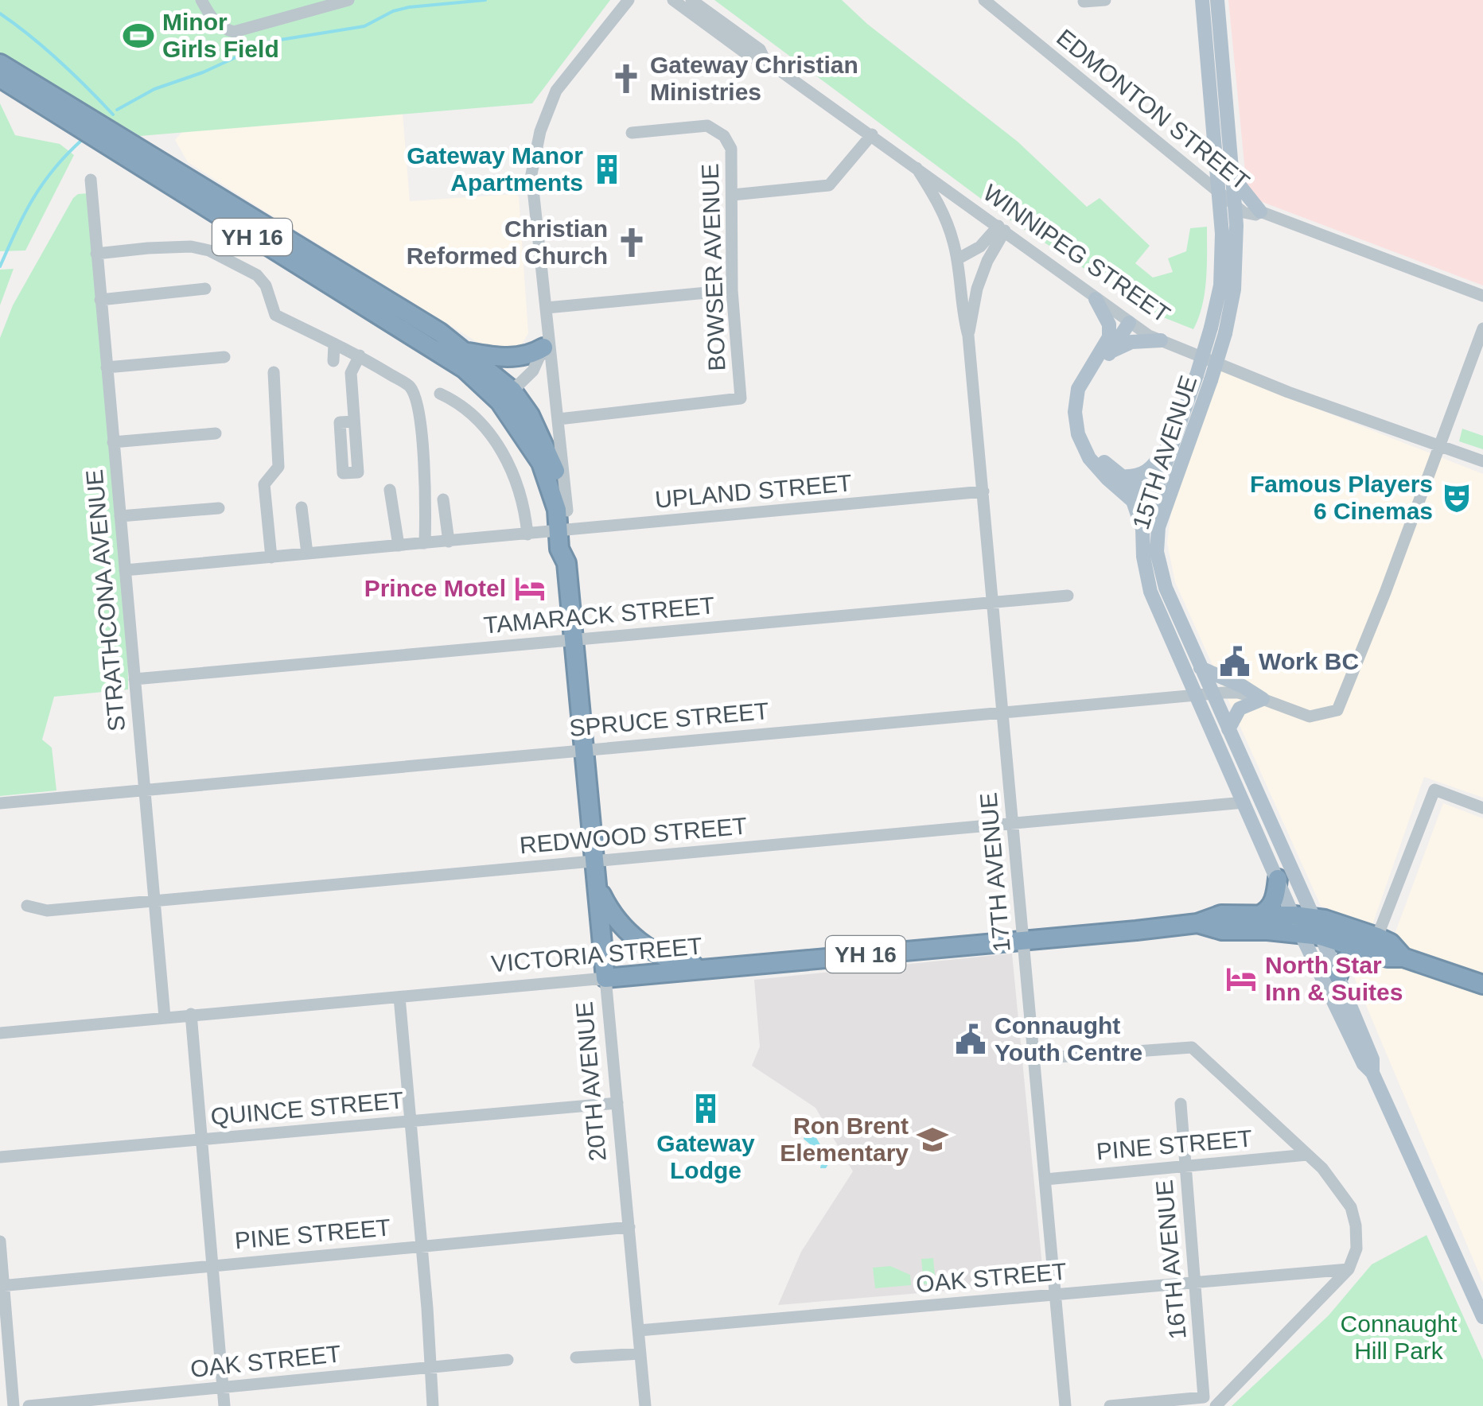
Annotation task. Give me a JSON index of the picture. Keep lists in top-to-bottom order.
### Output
{
  "streets": {
    "highway": ["YH 16", "VICTORIA STREET", "20TH AVENUE"],
    "main road": ["15TH AVENUE"],
    "street": [
      "EDMONTON STREET",
      "WINNIPEG STREET",
      "BOWSER AVENUE",
      "UPLAND STREET",
      "STRATHCONA AVENUE",
      "TAMARACK STREET",
      "SPRUCE STREET",
      "REDWOOD STREET",
      "17TH AVENUE",
      "QUINCE STREET",
      "PINE STREET",
      "16TH AVENUE",
      "OAK STREET"
    ]
  },
  "crossings": [
    ["EDMONTON STREET", "15TH AVENUE"],
    ["YH 16", "UPLAND STREET"],
    ["YH 16", "20TH AVENUE"],
    ["WINNIPEG STREET", "SPRUCE STREET"],
    ["WINNIPEG STREET", "17TH AVENUE"],
    ["BOWSER AVENUE", "20TH AVENUE"],
    ["15TH AVENUE", "SPRUCE STREET"],
    ["15TH AVENUE", "REDWOOD STREET"],
    ["15TH AVENUE", "VICTORIA STREET"],
    ["UPLAND STREET", "STRATHCONA AVENUE"],
    ["UPLAND STREET", "17TH AVENUE"],
    ["UPLAND STREET", "20TH AVENUE"],
    ["STRATHCONA AVENUE", "TAMARACK STREET"],
    ["STRATHCONA AVENUE", "SPRUCE STREET"],
    ["STRATHCONA AVENUE", "REDWOOD STREET"],
    ["STRATHCONA AVENUE", "VICTORIA STREET"],
    ["TAMARACK STREET", "17TH AVENUE"],
    ["TAMARACK STREET", "20TH AVENUE"],
    ["SPRUCE STREET", "17TH AVENUE"],
    ["SPRUCE STREET", "20TH AVENUE"],
    ["REDWOOD STREET", "17TH AVENUE"],
    ["REDWOOD STREET", "20TH AVENUE"],
    ["17TH AVENUE", "VICTORIA STREET"],
    ["17TH AVENUE", "PINE STREET"],
    ["17TH AVENUE", "OAK STREET"],
    ["VICTORIA STREET", "20TH AVENUE"],
    ["20TH AVENUE", "QUINCE STREET"],
    ["20TH AVENUE", "PINE STREET"],
    ["20TH AVENUE", "OAK STREET"],
    ["PINE STREET", "16TH AVENUE"],
    ["16TH AVENUE", "OAK STREET"]
  ],
  "parks": ["Connaught Hill Park"],
  "places": {
    "sports": ["Minor Girls Field"],
    "church": ["Gateway Christian Ministries", "Christian Reformed Church"],
    "building": ["Gateway Manor Apartments", "Gateway Lodge"],
    "theatre": ["Famous Players 6 Cinemas"],
    "hotel": ["Prince Motel", "North Star Inn & Suites"],
    "public building": ["Work BC", "Connaught Youth Centre"],
    "school or university": ["Ron Brent Elementary"]
  }
}
